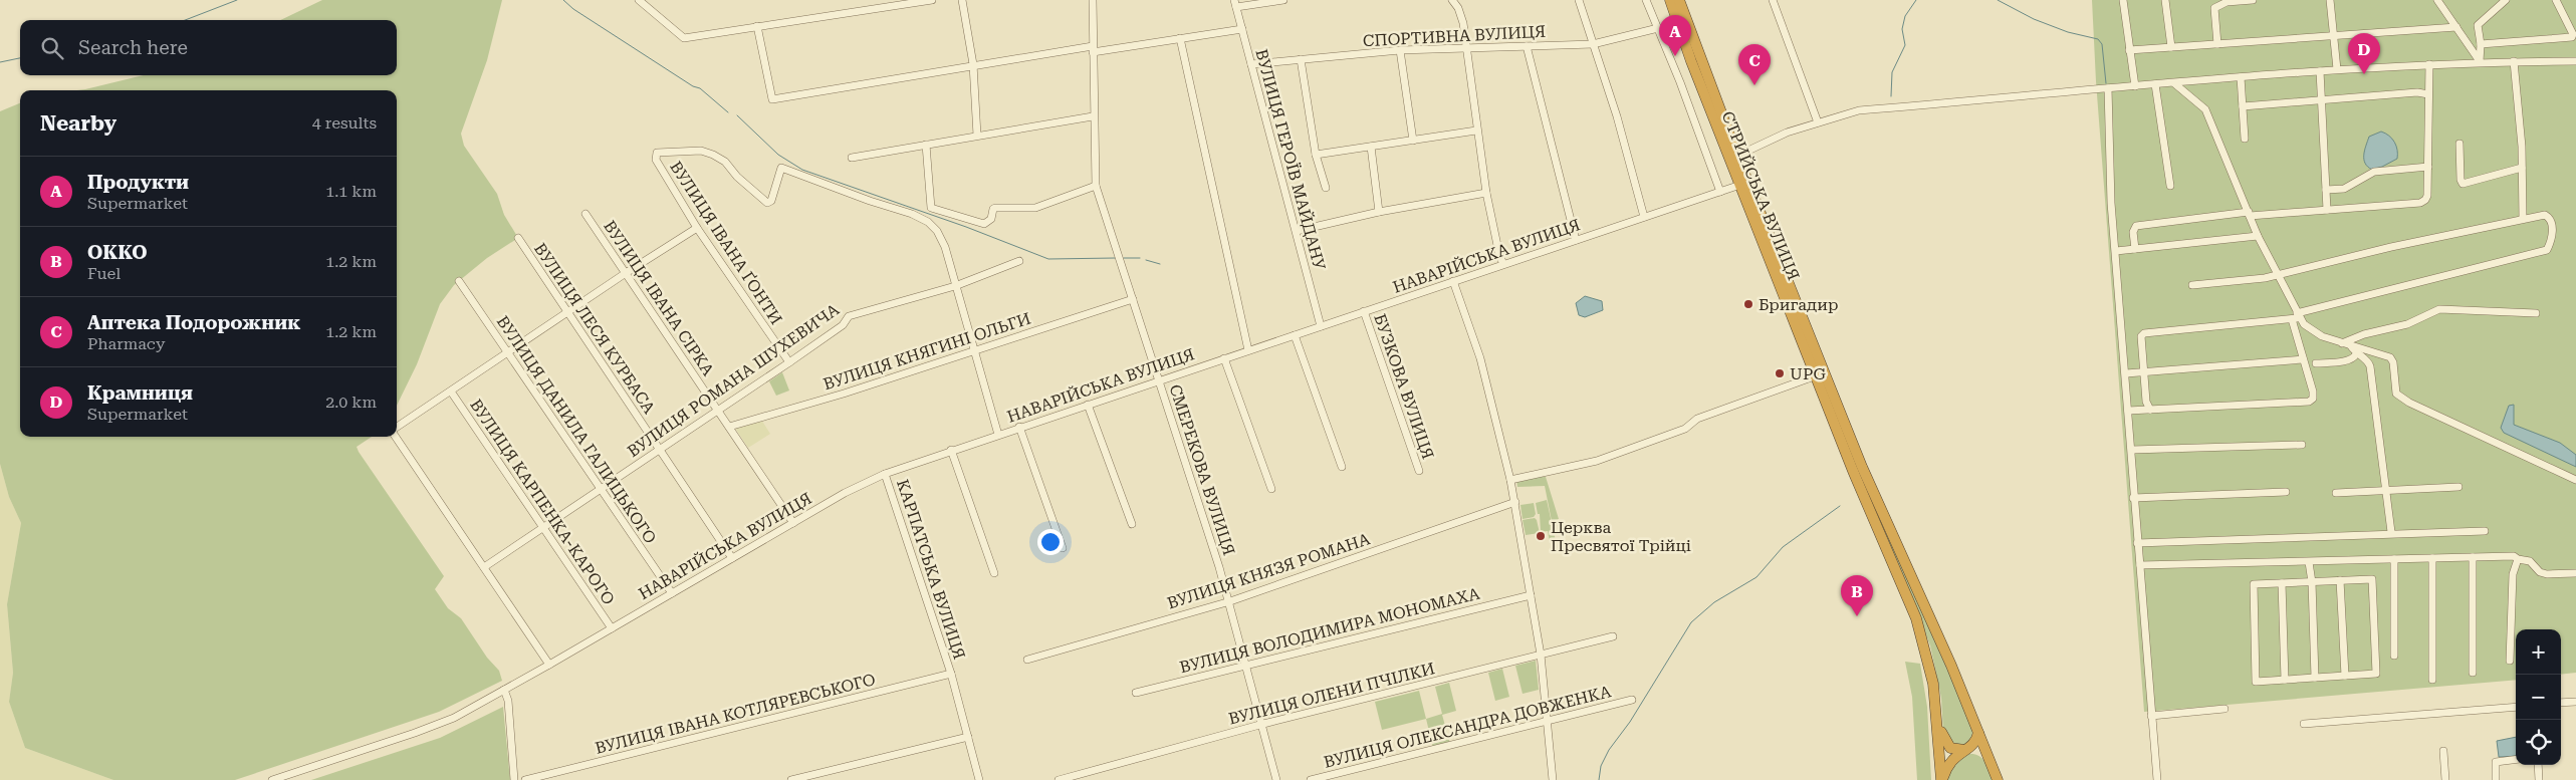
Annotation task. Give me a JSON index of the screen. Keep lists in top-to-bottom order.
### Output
{
  "streets": {
    "highway": ["СТРИЙСЬКА ВУЛИЦЯ"],
    "street": [
      "СПОРТИВНА ВУЛИЦЯ",
      "ВУЛИЦЯ ГЕРОЇВ МАЙДАНУ",
      "ВУЛИЦЯ ІВАНА ҐОНТИ",
      "НАВАРІЙСЬКА ВУЛИЦЯ",
      "ВУЛИЦЯ ІВАНА СІРКА",
      "ВУЛИЦЯ ЛЕСЯ КУРБАСА",
      "ВУЛИЦЯ КНЯГИНІ ОЛЬГИ",
      "ВУЛИЦЯ РОМАНА ШУХЕВИЧА",
      "БУЗКОВА ВУЛИЦЯ",
      "ВУЛИЦЯ ДАНИЛА ГАЛИЦЬКОГО",
      "СМЕРЕКОВА ВУЛИЦЯ",
      "ВУЛИЦЯ КАРПЕНКА-КАРОГО",
      "КАРПАТСЬКА ВУЛИЦЯ",
      "ВУЛИЦЯ КНЯЗЯ РОМАНА",
      "ВУЛИЦЯ ВОЛОДИМИРА МОНОМАХА",
      "ВУЛИЦЯ ОЛЕНИ ПЧІЛКИ",
      "ВУЛИЦЯ ІВАНА КОТЛЯРЕВСЬКОГО",
      "ВУЛИЦЯ ОЛЕКСАНДРА ДОВЖЕНКА"
    ]
  },
  "crossings": [
    ["СПОРТИВНА ВУЛИЦЯ", "ВУЛИЦЯ ГЕРОЇВ МАЙДАНУ"],
    ["ВУЛИЦЯ ГЕРОЇВ МАЙДАНУ", "НАВАРІЙСЬКА ВУЛИЦЯ"],
    ["СТРИЙСЬКА ВУЛИЦЯ", "НАВАРІЙСЬКА ВУЛИЦЯ"],
    ["ВУЛИЦЯ ІВАНА ҐОНТИ", "ВУЛИЦЯ РОМАНА ШУХЕВИЧА"],
    ["НАВАРІЙСЬКА ВУЛИЦЯ", "ВУЛИЦЯ ІВАНА СІРКА"],
    ["НАВАРІЙСЬКА ВУЛИЦЯ", "ВУЛИЦЯ ЛЕСЯ КУРБАСА"],
    ["НАВАРІЙСЬКА ВУЛИЦЯ", "БУЗКОВА ВУЛИЦЯ"],
    ["НАВАРІЙСЬКА ВУЛИЦЯ", "ВУЛИЦЯ ДАНИЛА ГАЛИЦЬКОГО"],
    ["НАВАРІЙСЬКА ВУЛИЦЯ", "СМЕРЕКОВА ВУЛИЦЯ"],
    ["НАВАРІЙСЬКА ВУЛИЦЯ", "ВУЛИЦЯ КАРПЕНКА-КАРОГО"],
    ["НАВАРІЙСЬКА ВУЛИЦЯ", "КАРПАТСЬКА ВУЛИЦЯ"],
    ["ВУЛИЦЯ ІВАНА СІРКА", "ВУЛИЦЯ КНЯГИНІ ОЛЬГИ"],
    ["ВУЛИЦЯ ІВАНА СІРКА", "ВУЛИЦЯ РОМАНА ШУХЕВИЧА"],
    ["ВУЛИЦЯ ЛЕСЯ КУРБАСА", "ВУЛИЦЯ РОМАНА ШУХЕВИЧА"],
    ["ВУЛИЦЯ КНЯГИНІ ОЛЬГИ", "СМЕРЕКОВА ВУЛИЦЯ"],
    ["ВУЛИЦЯ РОМАНА ШУХЕВИЧА", "ВУЛИЦЯ ДАНИЛА ГАЛИЦЬКОГО"],
    ["ВУЛИЦЯ РОМАНА ШУХЕВИЧА", "ВУЛИЦЯ КАРПЕНКА-КАРОГО"],
    ["СМЕРЕКОВА ВУЛИЦЯ", "ВУЛИЦЯ КНЯЗЯ РОМАНА"],
    ["СМЕРЕКОВА ВУЛИЦЯ", "ВУЛИЦЯ ВОЛОДИМИРА МОНОМАХА"],
    ["СМЕРЕКОВА ВУЛИЦЯ", "ВУЛИЦЯ ОЛЕНИ ПЧІЛКИ"],
    ["КАРПАТСЬКА ВУЛИЦЯ", "ВУЛИЦЯ ІВАНА КОТЛЯРЕВСЬКОГО"]
  ],
  "places": ["Бригадир", "UPG", "Церква Пресвятої Трійці"],
  "page": {
    "pins": [
      "A",
      "D",
      "C",
      "B"
    ],
    "search": "Search here",
    "heading": ["Nearby", "4 results"],
    "list": [
      {
        "mark": "A",
        "name": "Продукти",
        "note": "Supermarket",
        "value": "1.1 km"
      },
      {
        "mark": "B",
        "name": "ОККО",
        "note": "Fuel",
        "value": "1.2 km"
      },
      {
        "mark": "C",
        "name": "Аптека Подорожник",
        "note": "Pharmacy",
        "value": "1.2 km"
      },
      {
        "mark": "D",
        "name": "Крамниця",
        "note": "Supermarket",
        "value": "2.0 km"
      }
    ],
    "map_buttons": ["+", "−"]
  }
}
